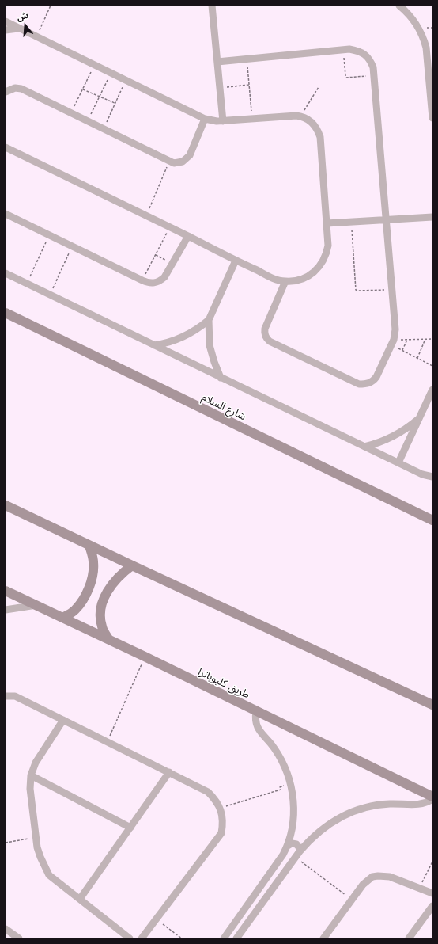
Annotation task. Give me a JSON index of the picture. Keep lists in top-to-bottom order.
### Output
{
  "streets": {
    "main road": ["شارع السلام", "طريق كليوباترا"]
  },
  "north": "top"
}
